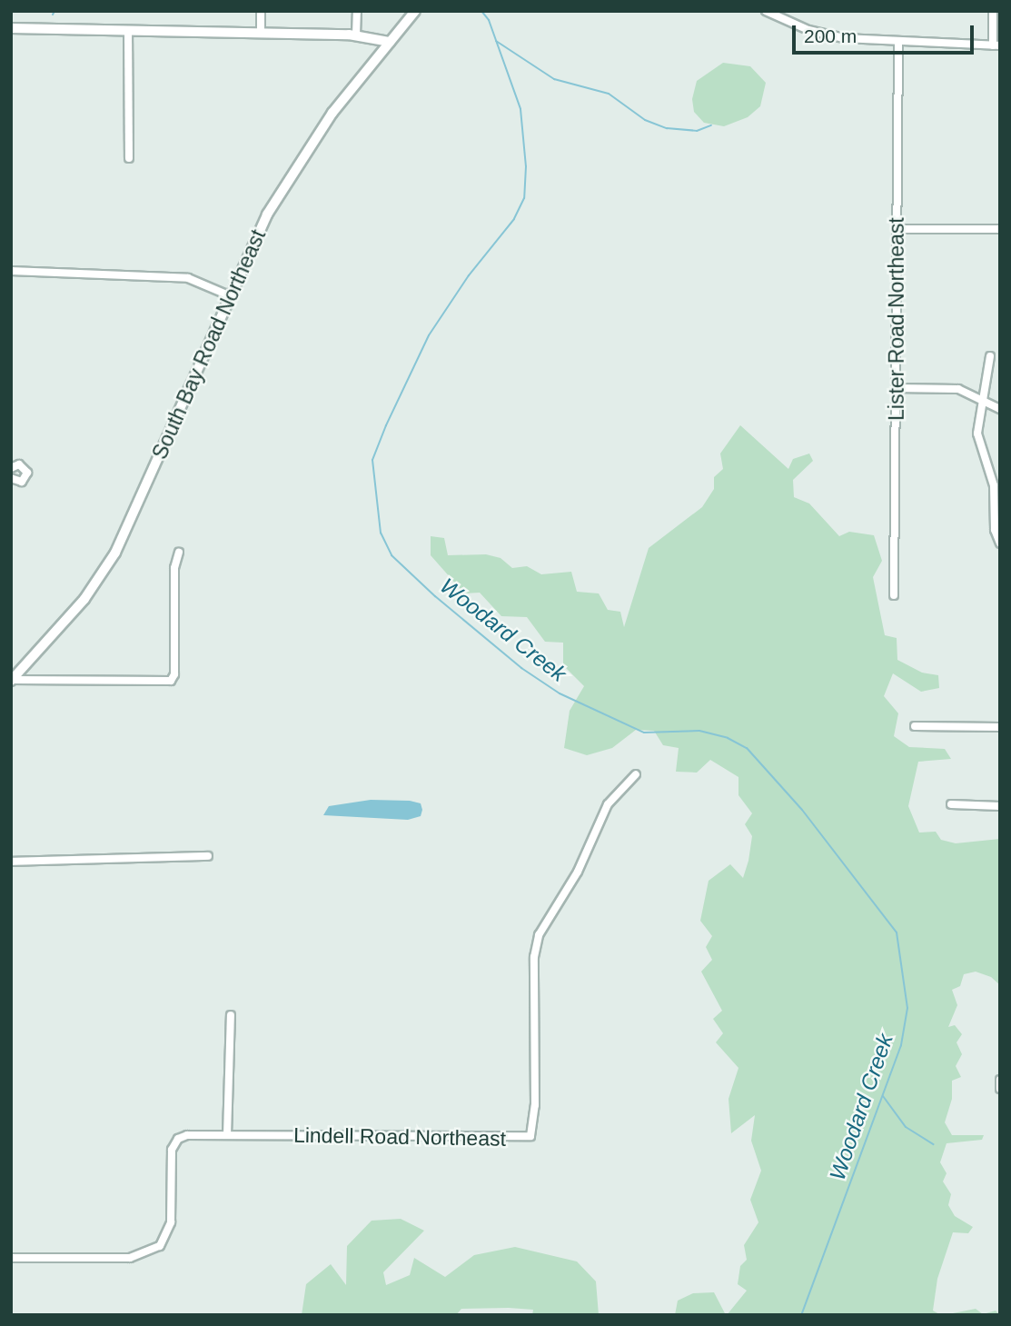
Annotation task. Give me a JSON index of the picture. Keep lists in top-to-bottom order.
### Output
{
  "streets": {
    "street": ["Lister Road Northeast", "South Bay Road Northeast", "Lindell Road Northeast"]
  },
  "water": ["Woodard Creek"],
  "scale_bar": "200 m"
}
